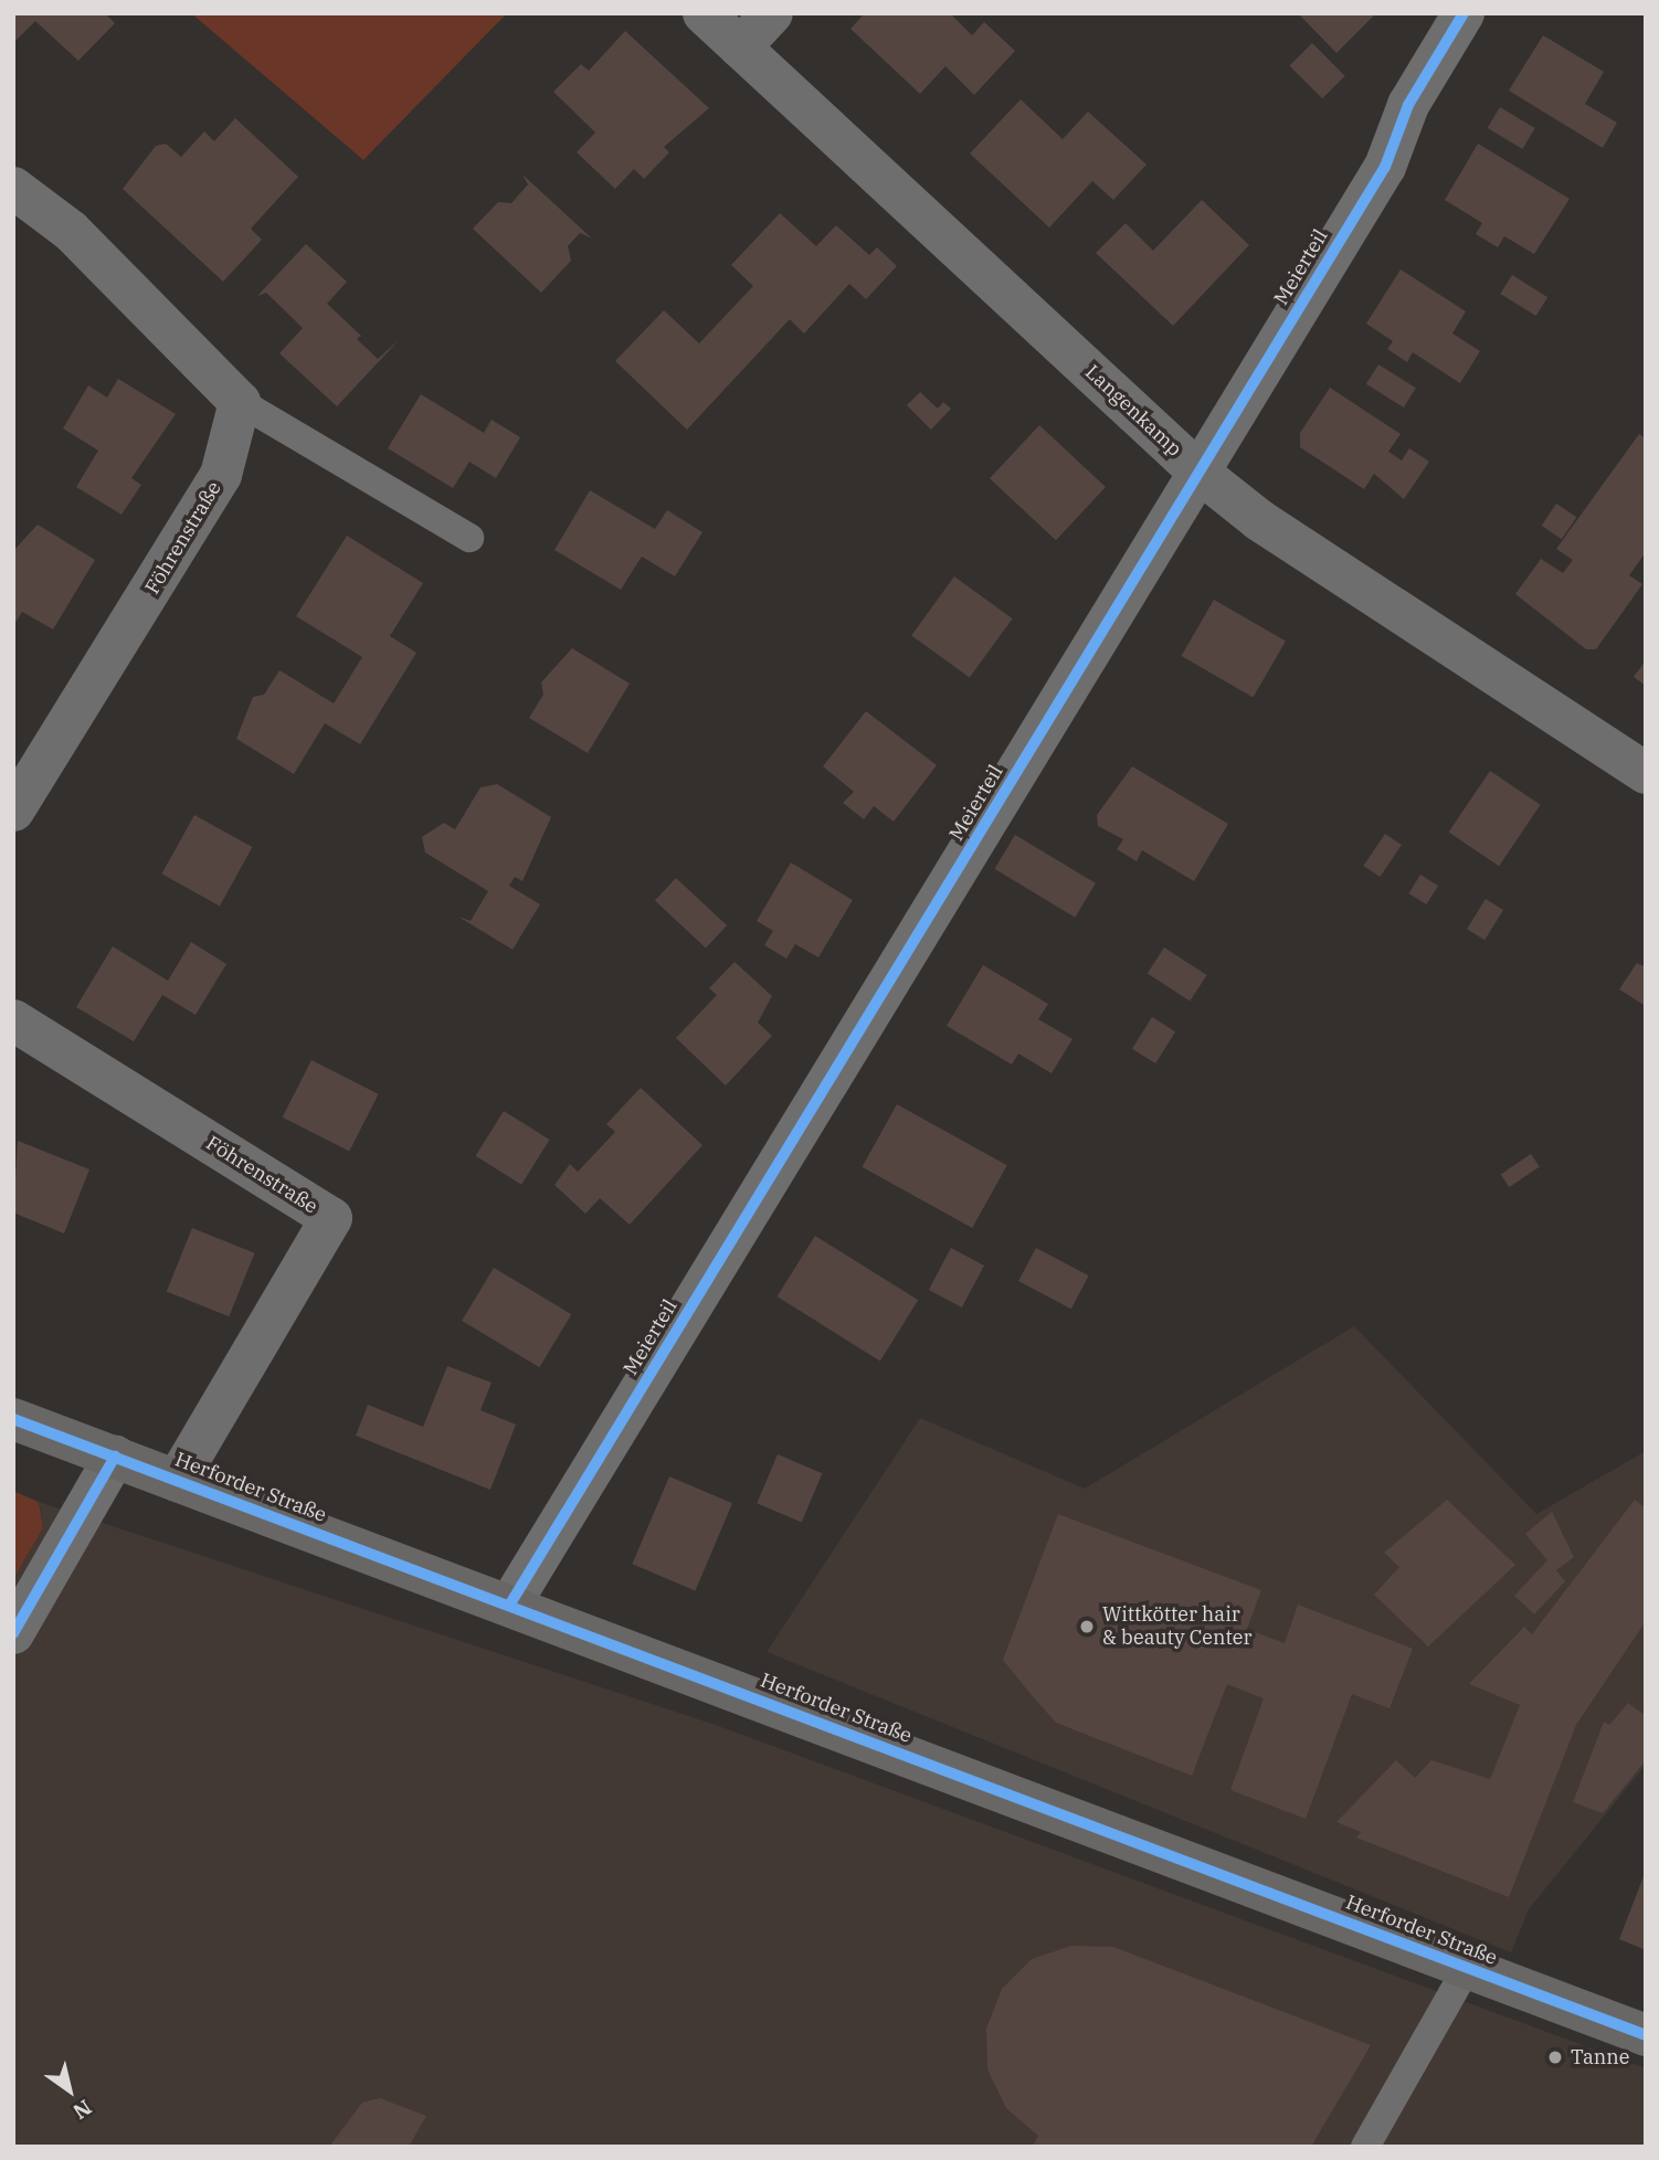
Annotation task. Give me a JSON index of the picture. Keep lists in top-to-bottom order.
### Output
{
  "streets": {
    "main road": ["Herforder Straße"],
    "street": ["Meierteil", "Langenkamp", "Föhrenstraße"]
  },
  "crossings": [
    ["Meierteil", "Langenkamp"],
    ["Meierteil", "Herforder Straße"],
    ["Föhrenstraße", "Herforder Straße"]
  ],
  "places": ["Wittkötter hair & beauty Center", "Tanne"],
  "north": "bottom right"
}
